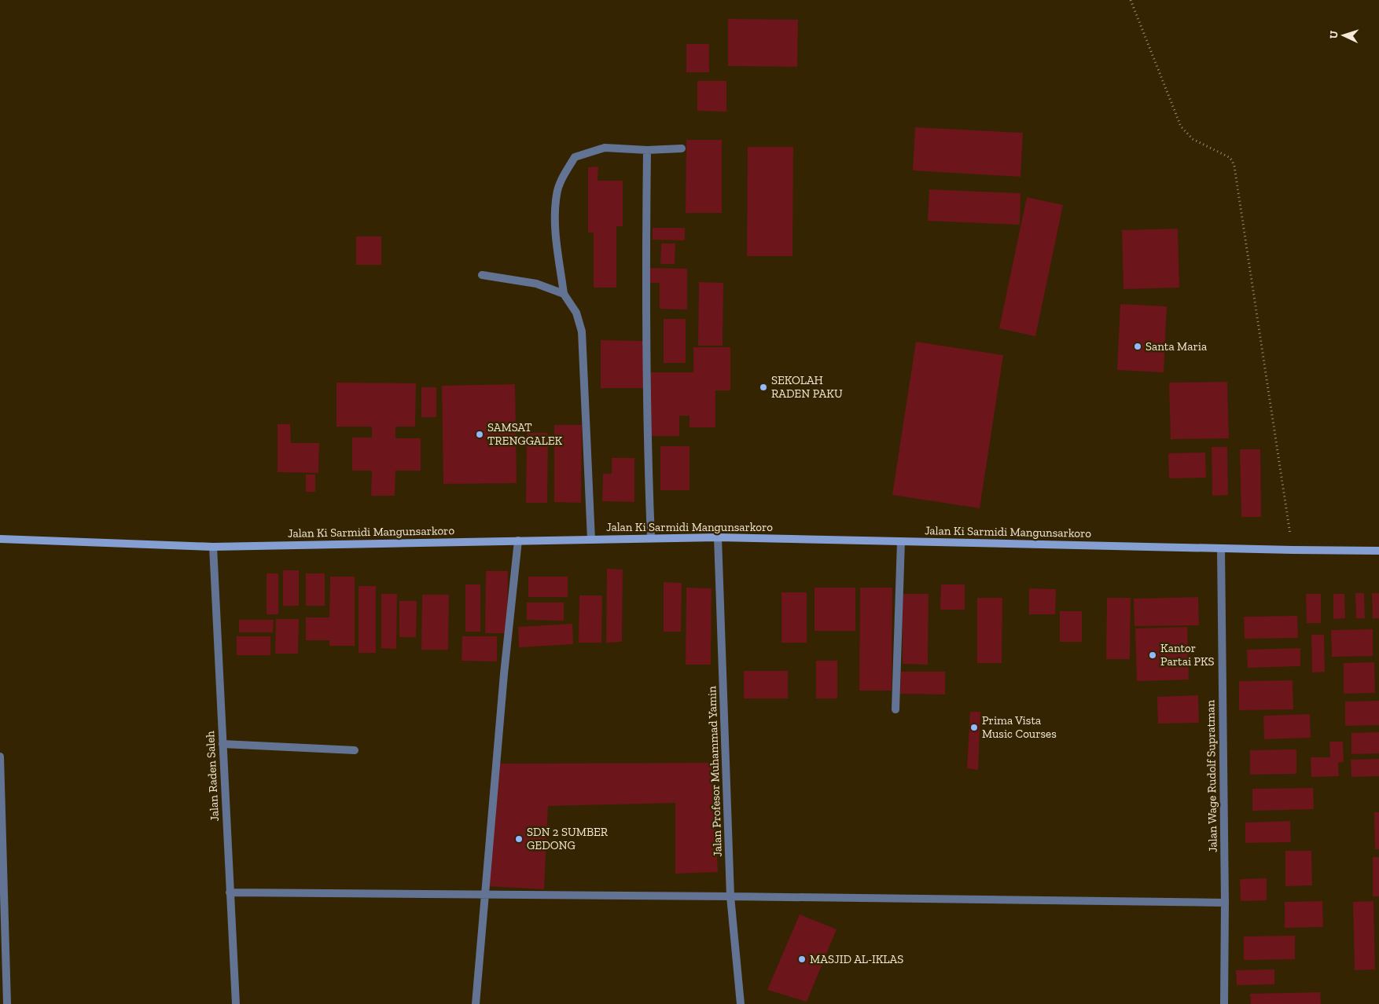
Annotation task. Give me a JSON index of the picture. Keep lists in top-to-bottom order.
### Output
{
  "streets": {
    "main road": ["Jalan Ki Sarmidi Mangunsarkoro"],
    "street": ["Jalan Profesor Muhammad Yamin", "Jalan Raden Saleh", "Jalan Wage Rudolf Supratman"]
  },
  "crossings": [
    ["Jalan Ki Sarmidi Mangunsarkoro", "Jalan Profesor Muhammad Yamin"],
    ["Jalan Ki Sarmidi Mangunsarkoro", "Jalan Raden Saleh"],
    ["Jalan Ki Sarmidi Mangunsarkoro", "Jalan Wage Rudolf Supratman"]
  ],
  "places": [
    "Santa Maria",
    "SEKOLAH RADEN PAKU",
    "SAMSAT TRENGGALEK",
    "Kantor Partai PKS",
    "Prima Vista Music Courses",
    "SDN 2 SUMBER GEDONG",
    "MASJID AL-IKLAS"
  ],
  "north": "left"
}
